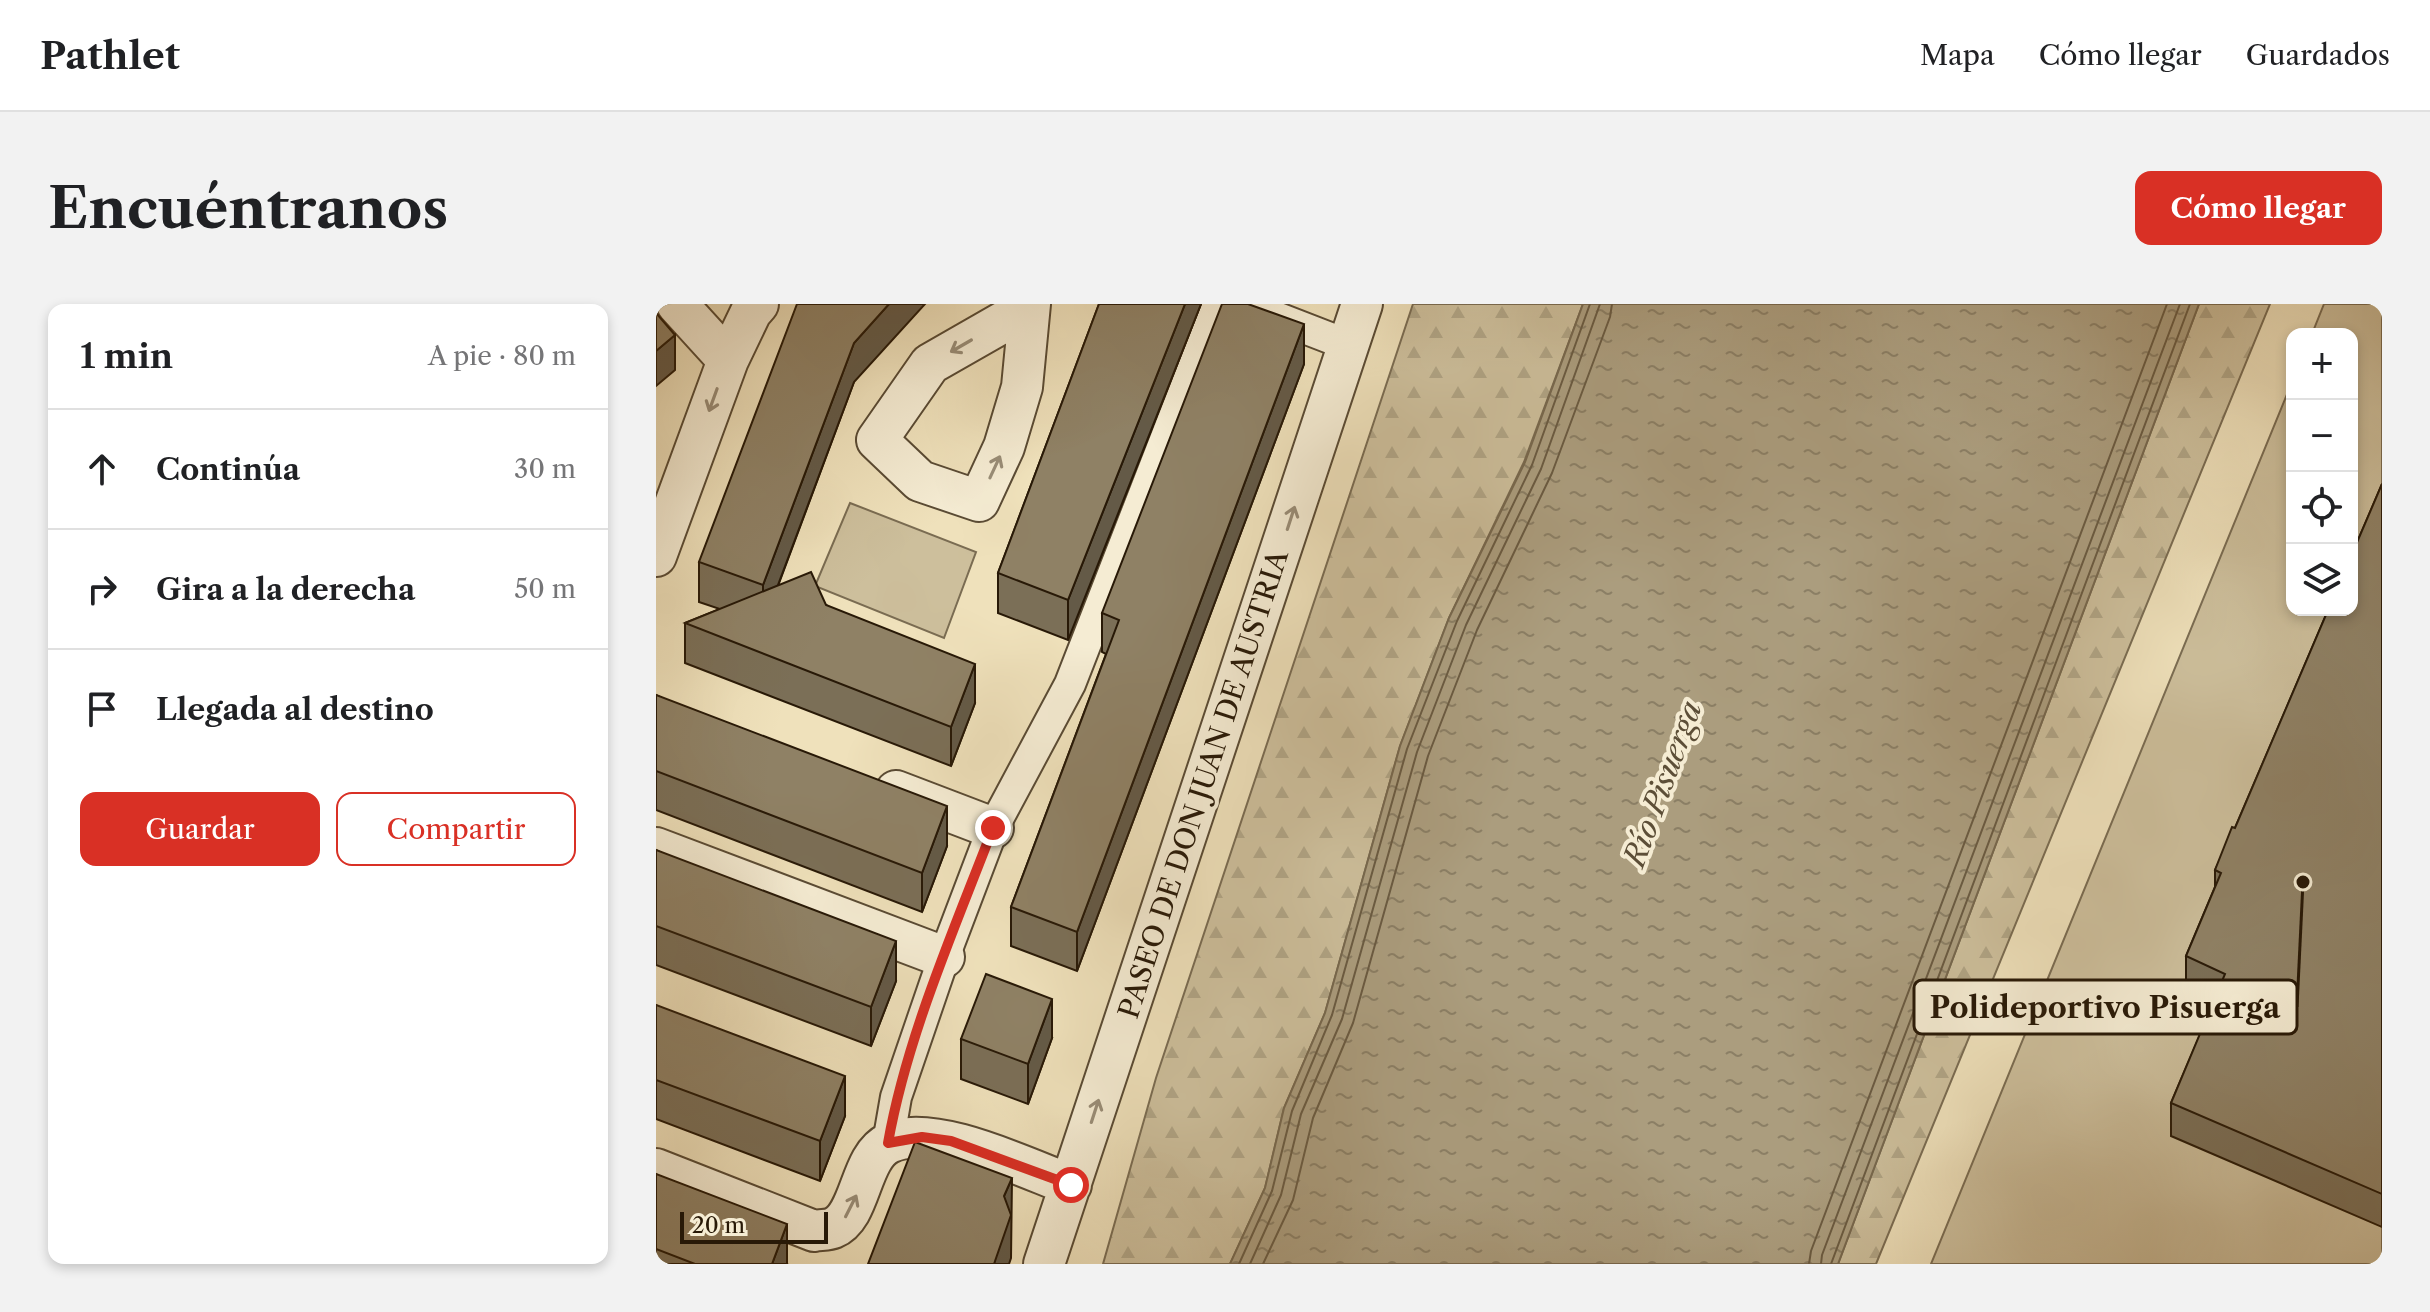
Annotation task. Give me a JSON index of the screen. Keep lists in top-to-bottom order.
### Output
{
  "streets": {
    "street": ["PASEO DE DON JUAN DE AUSTRIA"]
  },
  "water": ["Río Pisuerga"],
  "places": ["Polideportivo Pisuerga"],
  "scale_bar": "20 m",
  "page": {
    "header": "Pathlet",
    "nav": ["Mapa", "Cómo llegar", "Guardados"],
    "buttons": [
      "Cómo llegar",
      ["Guardar", "Compartir"]
    ],
    "title": "Encuéntranos",
    "heading": ["1 min", "A pie · 80 m"],
    "map_buttons": ["+", "−"],
    "list": [
      ["Continúa", "30 m"],
      ["Gira a la derecha", "50 m"],
      "Llegada al destino"
    ],
    "scale": "20 m"
  }
}
